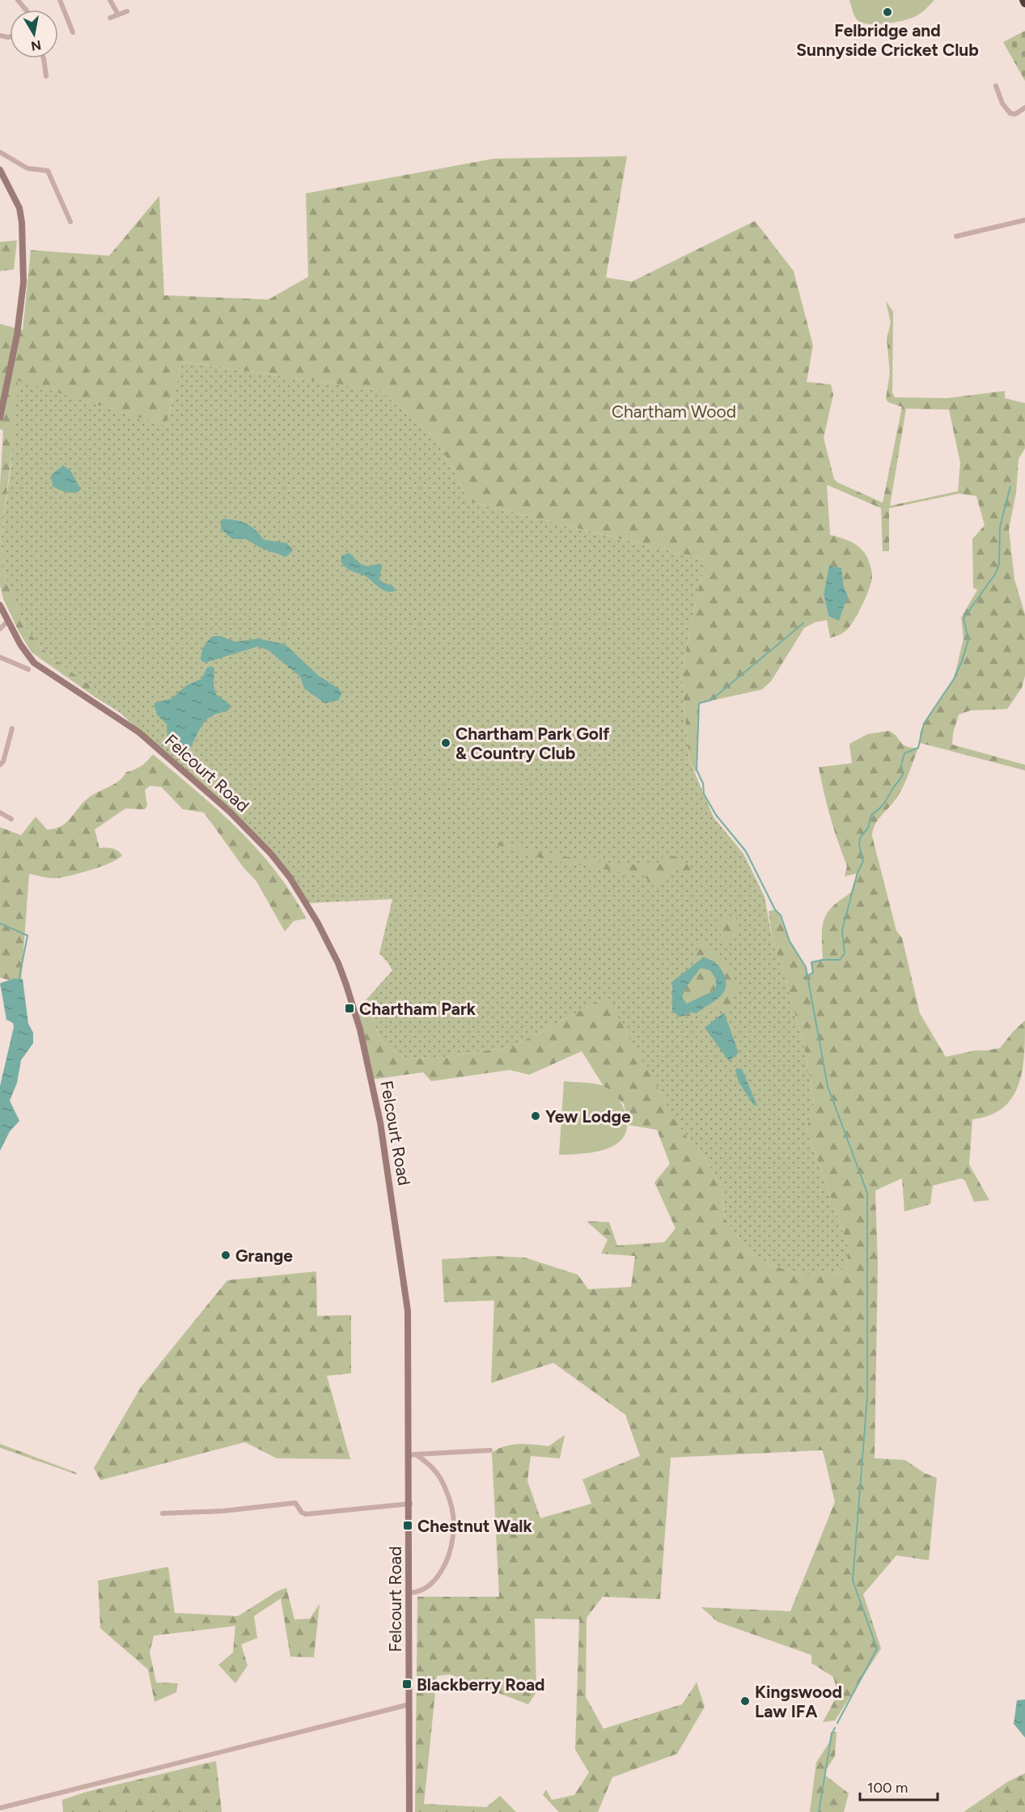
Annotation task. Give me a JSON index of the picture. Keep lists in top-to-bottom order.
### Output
{
  "streets": {
    "street": ["Felcourt Road"]
  },
  "parks": ["Chartham Wood"],
  "places": {
    "other": [
      "Felbridge and Sunnyside Cricket Club",
      "Chartham Park Golf & Country Club",
      "Yew Lodge",
      "Grange",
      "Kingswood Law IFA"
    ],
    "transit": ["Chartham Park", "Chestnut Walk", "Blackberry Road"]
  },
  "scale_bar": "100 m",
  "north": "bottom"
}
